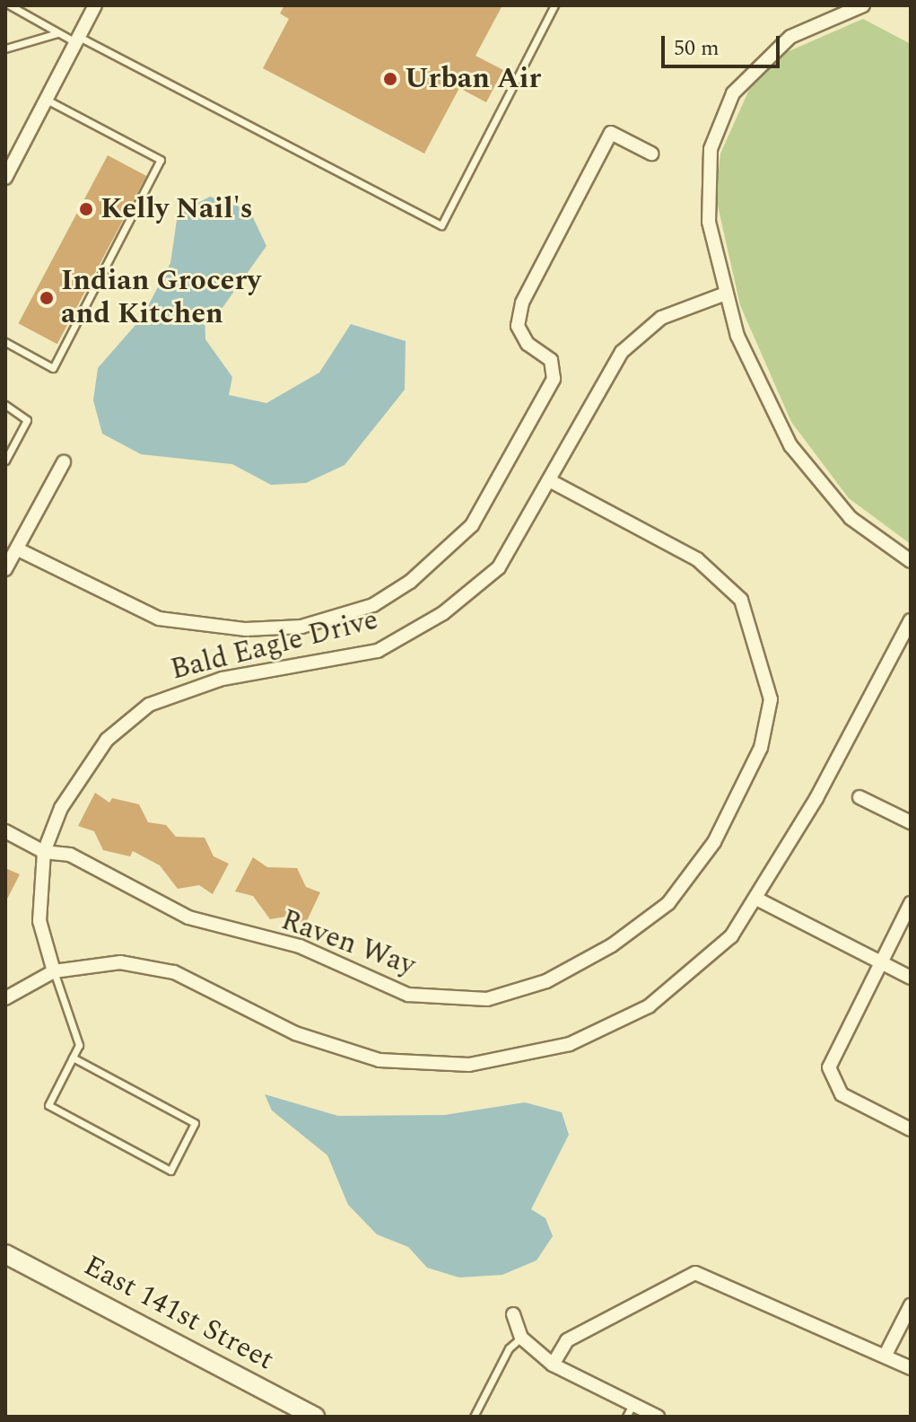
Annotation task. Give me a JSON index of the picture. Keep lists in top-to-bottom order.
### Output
{
  "streets": {
    "street": ["Bald Eagle Drive", "Raven Way", "East 141st Street"]
  },
  "crossings": [
    ["Bald Eagle Drive", "Raven Way"]
  ],
  "places": ["Urban Air", "Kelly Nail's", "Indian Grocery and Kitchen"],
  "scale_bar": "50 m"
}
